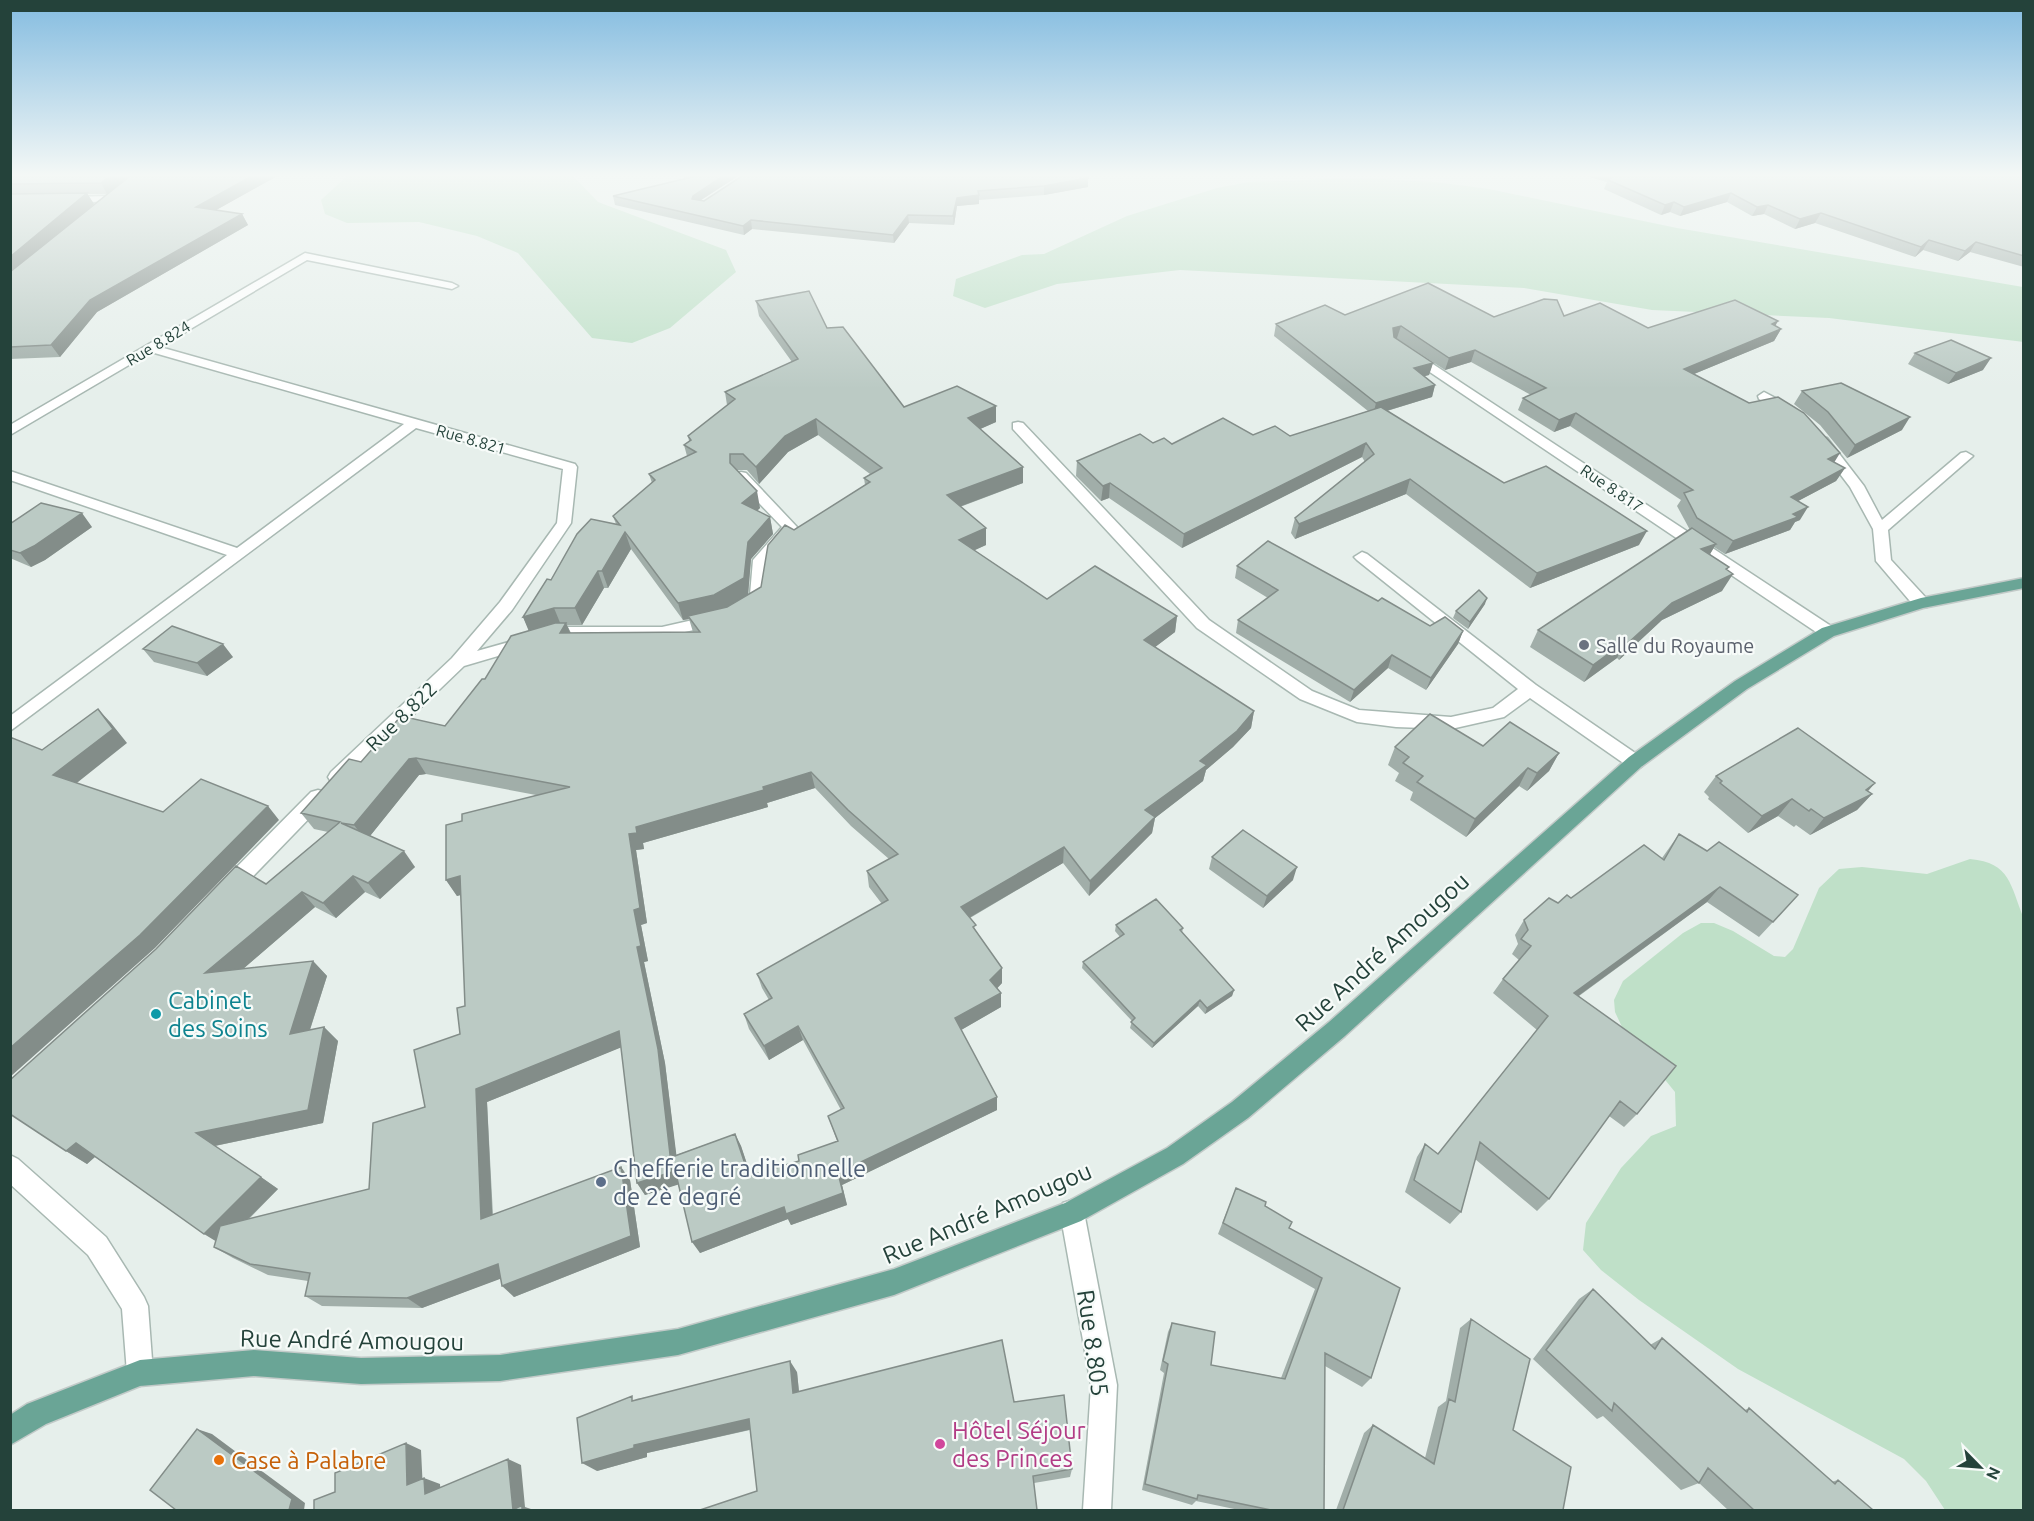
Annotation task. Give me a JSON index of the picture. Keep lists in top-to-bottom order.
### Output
{
  "streets": {
    "main road": ["Rue André Amougou"],
    "street": [
      "Rue 8.824",
      "Rue 8.821",
      "Rue 8.817",
      "Rue 8.822",
      "Rue 8.805"
    ]
  },
  "crossings": [
    ["Rue 8.824", "Rue 8.821"],
    ["Rue 8.821", "Rue 8.822"],
    ["Rue 8.817", "Rue André Amougou"],
    ["Rue André Amougou", "Rue 8.805"]
  ],
  "places": [
    "Salle du Royaume",
    "Cabinet des Soins",
    "Chefferie traditionnelle de 2è degré",
    "Hôtel Séjour des Princes",
    "Case à Palabre"
  ],
  "north": "bottom right"
}
